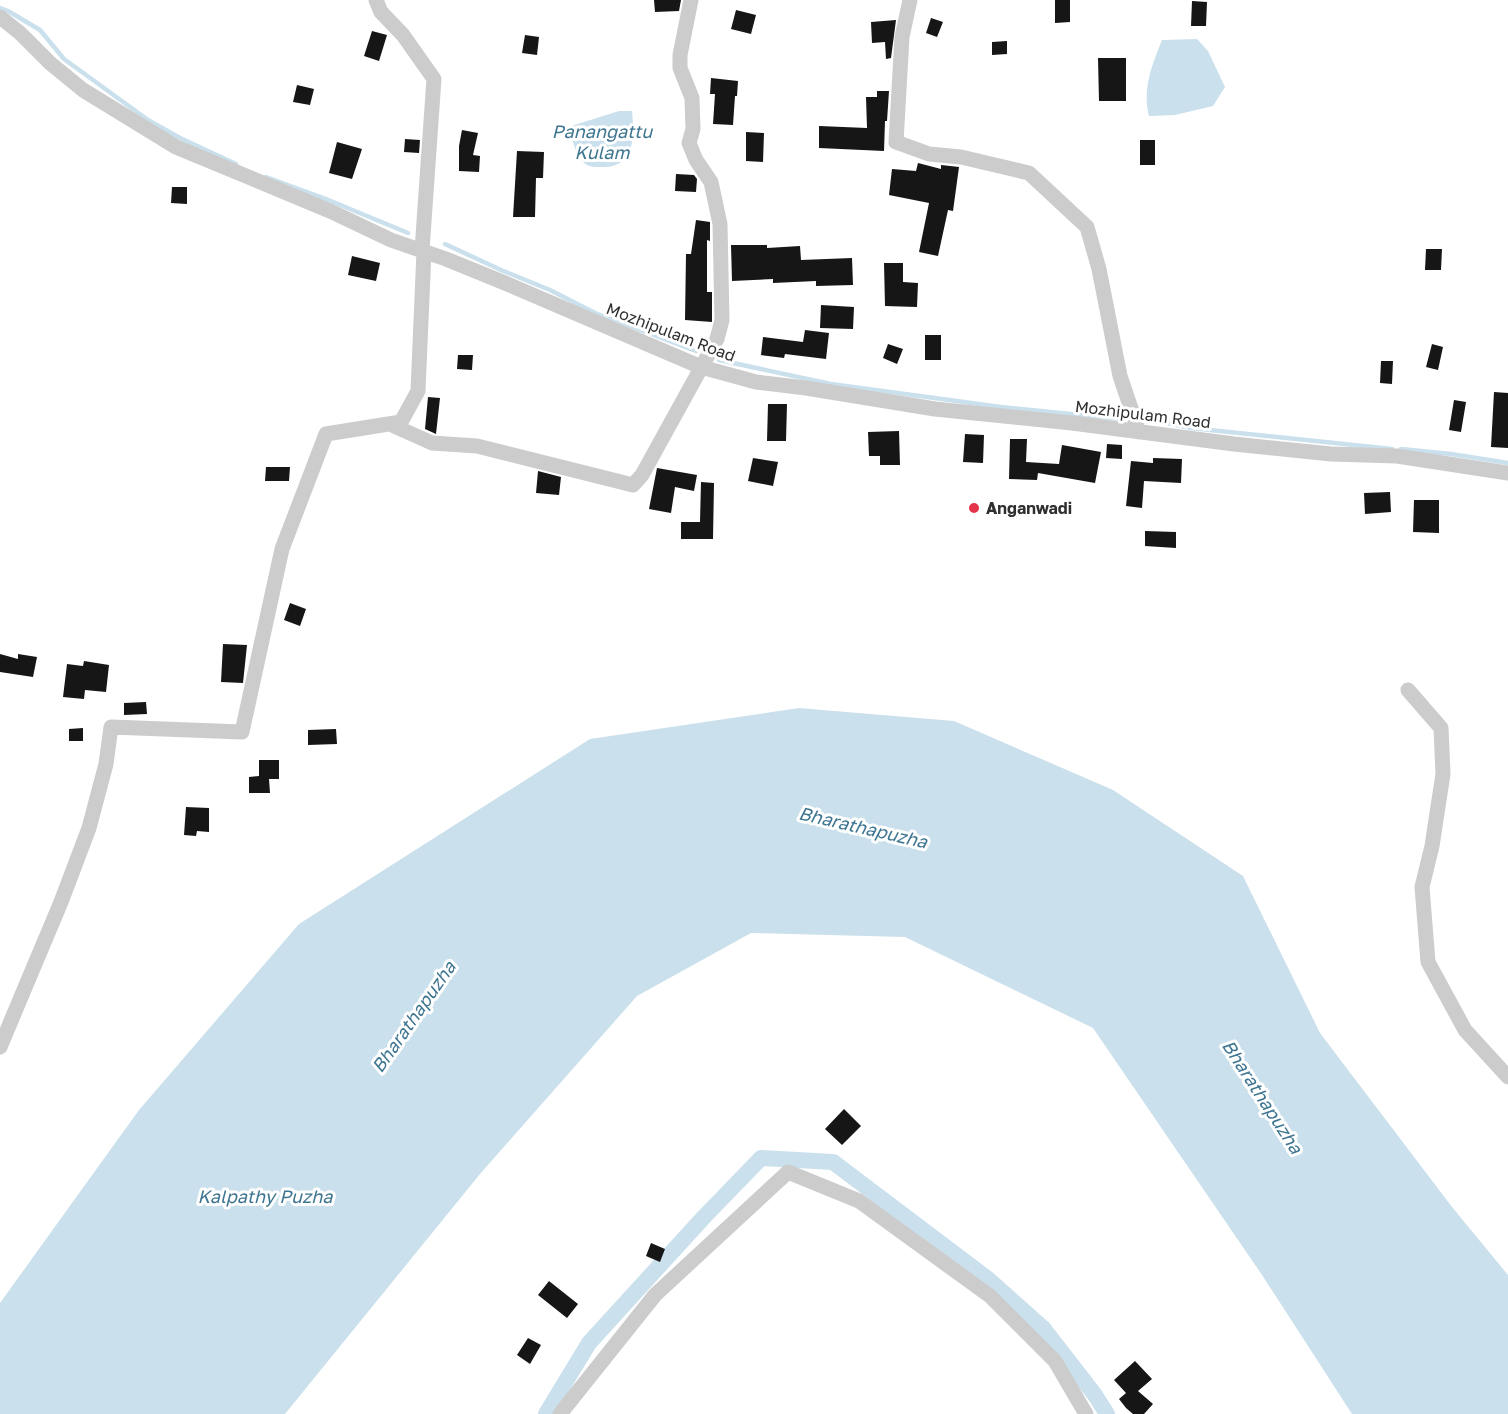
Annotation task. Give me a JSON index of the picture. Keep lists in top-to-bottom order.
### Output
{
  "streets": {
    "street": ["Mozhipulam Road"]
  },
  "water": ["Panangattu Kulam", "Bharathapuzha", "Kalpathy Puzha"],
  "places": ["Anganwadi"]
}
